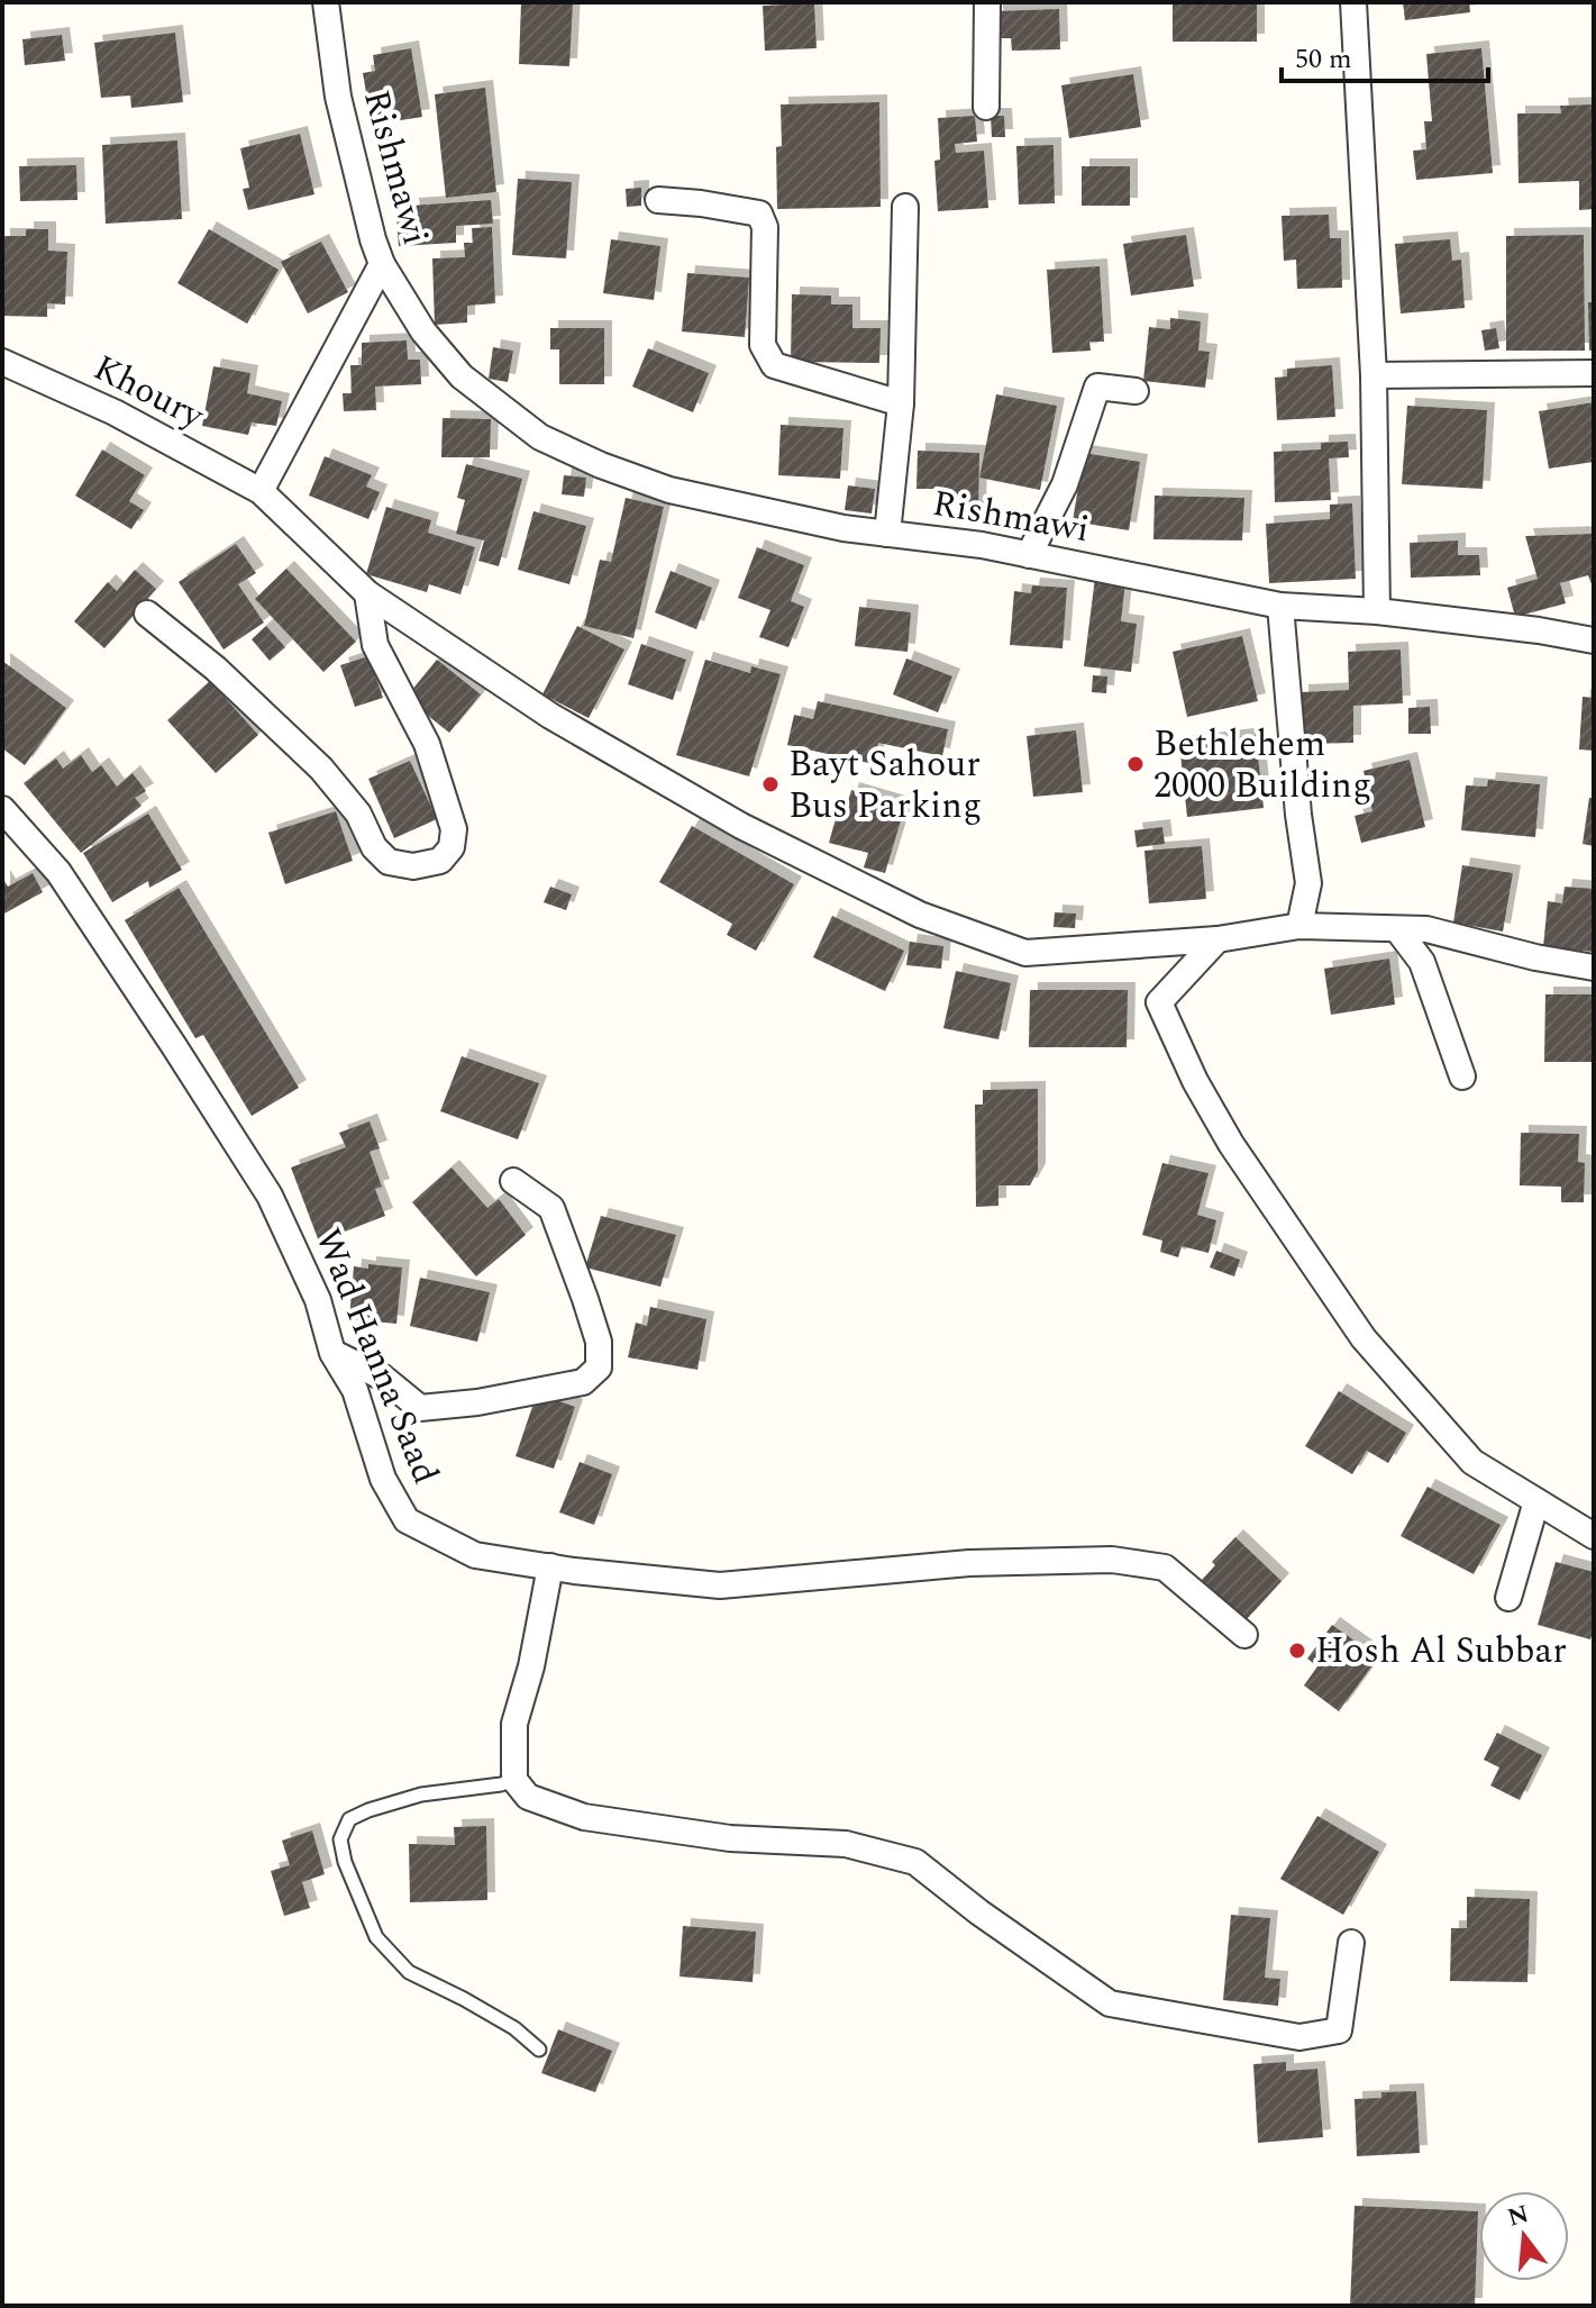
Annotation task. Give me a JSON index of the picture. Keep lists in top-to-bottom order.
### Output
{
  "streets": {
    "street": ["Rishmawi", "Khoury", "Wad Hanna Saad"]
  },
  "places": ["Bethlehem 2000 Building", "Bayt Sahour Bus Parking", "Hosh Al Subbar"],
  "scale_bar": "50 m",
  "north": "top"
}
